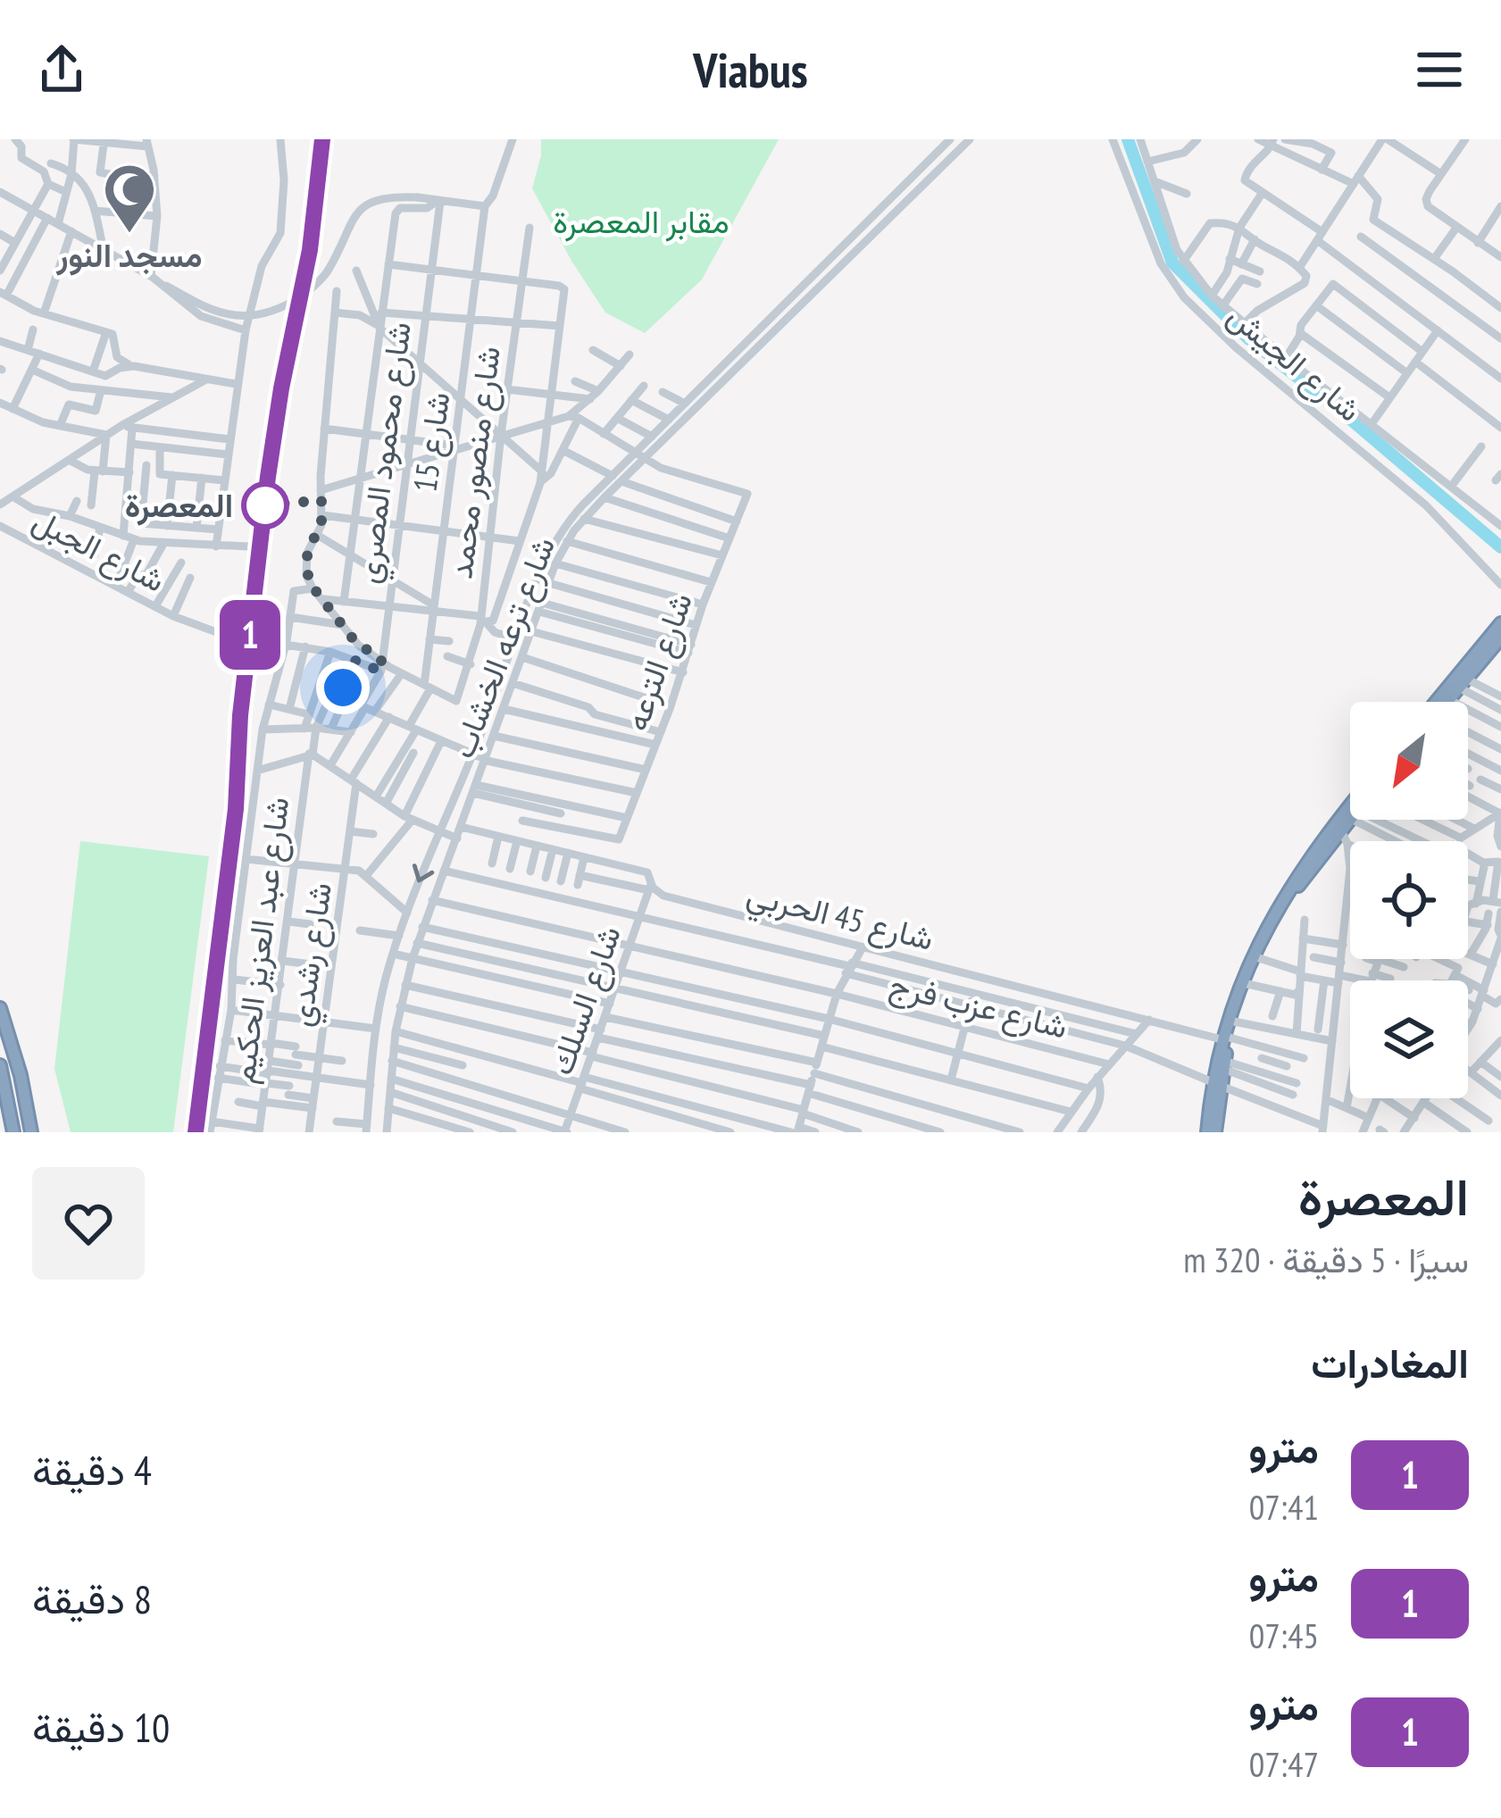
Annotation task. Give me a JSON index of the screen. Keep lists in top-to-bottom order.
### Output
{
  "streets": {
    "street": [
      "شارع الجيش",
      "شارع 15",
      "شارع محمود المصري",
      "شارع منصور محمد",
      "شارع الجبل",
      "شارع ترعه الخشاب",
      "شارع الترعه",
      "شارع 45 الحربي",
      "شارع عبد العزيز الحكيم",
      "شارع رشدي",
      "شارع السلك",
      "شارع عزب فرج"
    ]
  },
  "crossings": [
    ["شارع 15", "شارع منصور محمد"],
    ["شارع ترعه الخشاب", "شارع الترعه"],
    ["شارع ترعه الخشاب", "شارع 45 الحربي"],
    ["شارع ترعه الخشاب", "شارع عزب فرج"],
    ["شارع 45 الحربي", "شارع السلك"],
    ["شارع السلك", "شارع عزب فرج"]
  ],
  "parks": ["مقابر المعصرة"],
  "places": {
    "mosque": ["مسجد النور"],
    "other": ["المعصرة"]
  },
  "lines": ["metro line 1"],
  "north": "bottom left",
  "page": {
    "header": "Viabus",
    "on_map": "1",
    "heading": [
      ["المعصرة", "سيرًا · 5 دقيقة · 320 m"],
      "المغادرات"
    ],
    "list": [
      {
        "mark": "1",
        "name": "مترو",
        "note": "07:41",
        "value": "4 دقيقة"
      },
      {
        "mark": "1",
        "name": "مترو",
        "note": "07:45",
        "value": "8 دقيقة"
      },
      {
        "mark": "1",
        "name": "مترو",
        "note": "07:47",
        "value": "10 دقيقة"
      }
    ]
  }
}
